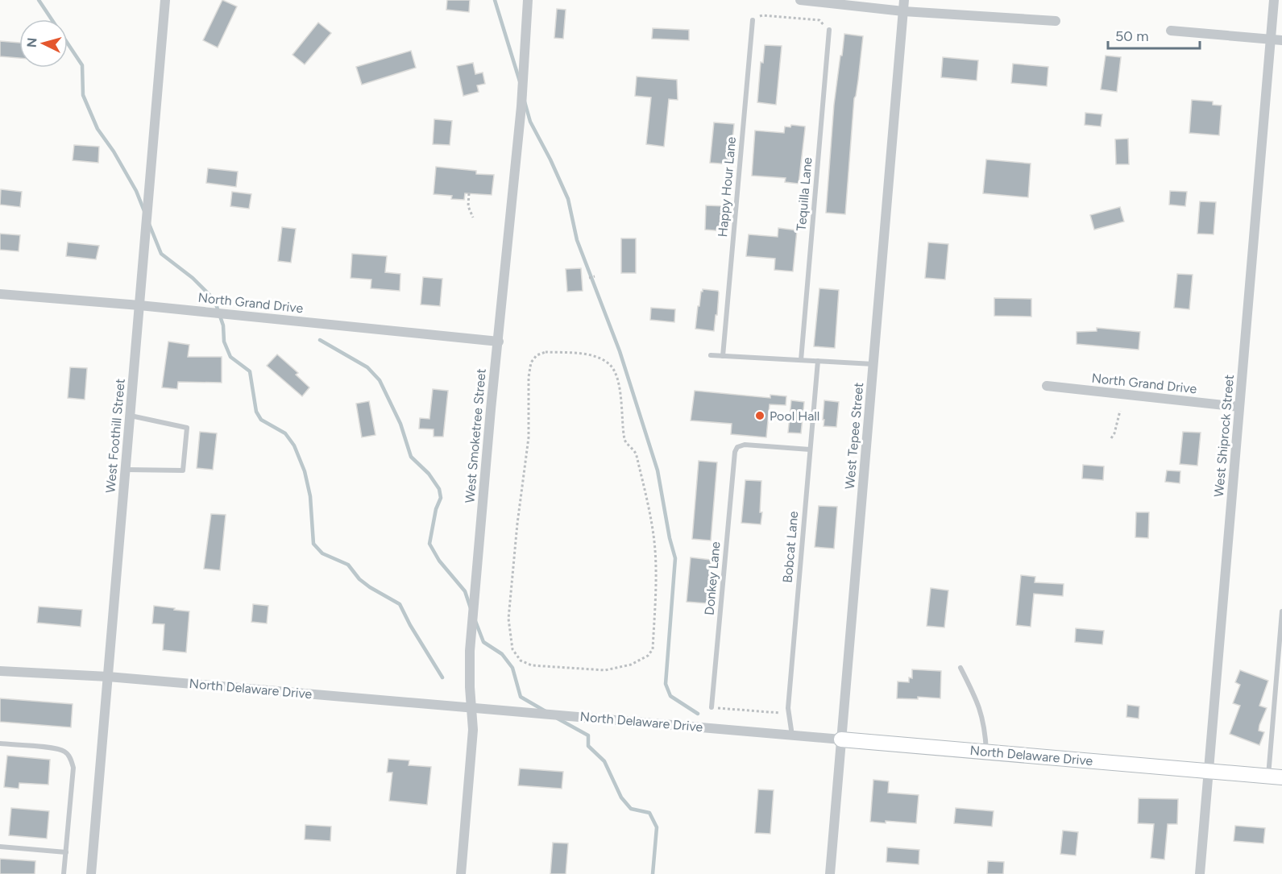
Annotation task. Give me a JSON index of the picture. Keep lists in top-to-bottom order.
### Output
{
  "streets": {
    "street": [
      "North Grand Drive",
      "West Foothill Street",
      "West Smoketree Street",
      "West Tepee Street",
      "West Shiprock Street",
      "North Delaware Drive"
    ],
    "lane": [
      "Happy Hour Lane",
      "Tequilla Lane",
      "Bobcat Lane",
      "Donkey Lane"
    ]
  },
  "crossings": [
    ["North Grand Drive", "West Foothill Street"],
    ["North Grand Drive", "West Smoketree Street"],
    ["North Grand Drive", "West Shiprock Street"],
    ["West Foothill Street", "North Delaware Drive"],
    ["West Smoketree Street", "North Delaware Drive"],
    ["West Tepee Street", "North Delaware Drive"],
    ["West Shiprock Street", "North Delaware Drive"],
    ["Bobcat Lane", "Donkey Lane"],
    ["Bobcat Lane", "North Delaware Drive"]
  ],
  "places": ["Pool Hall"],
  "scale_bar": "50 m",
  "north": "left"
}
